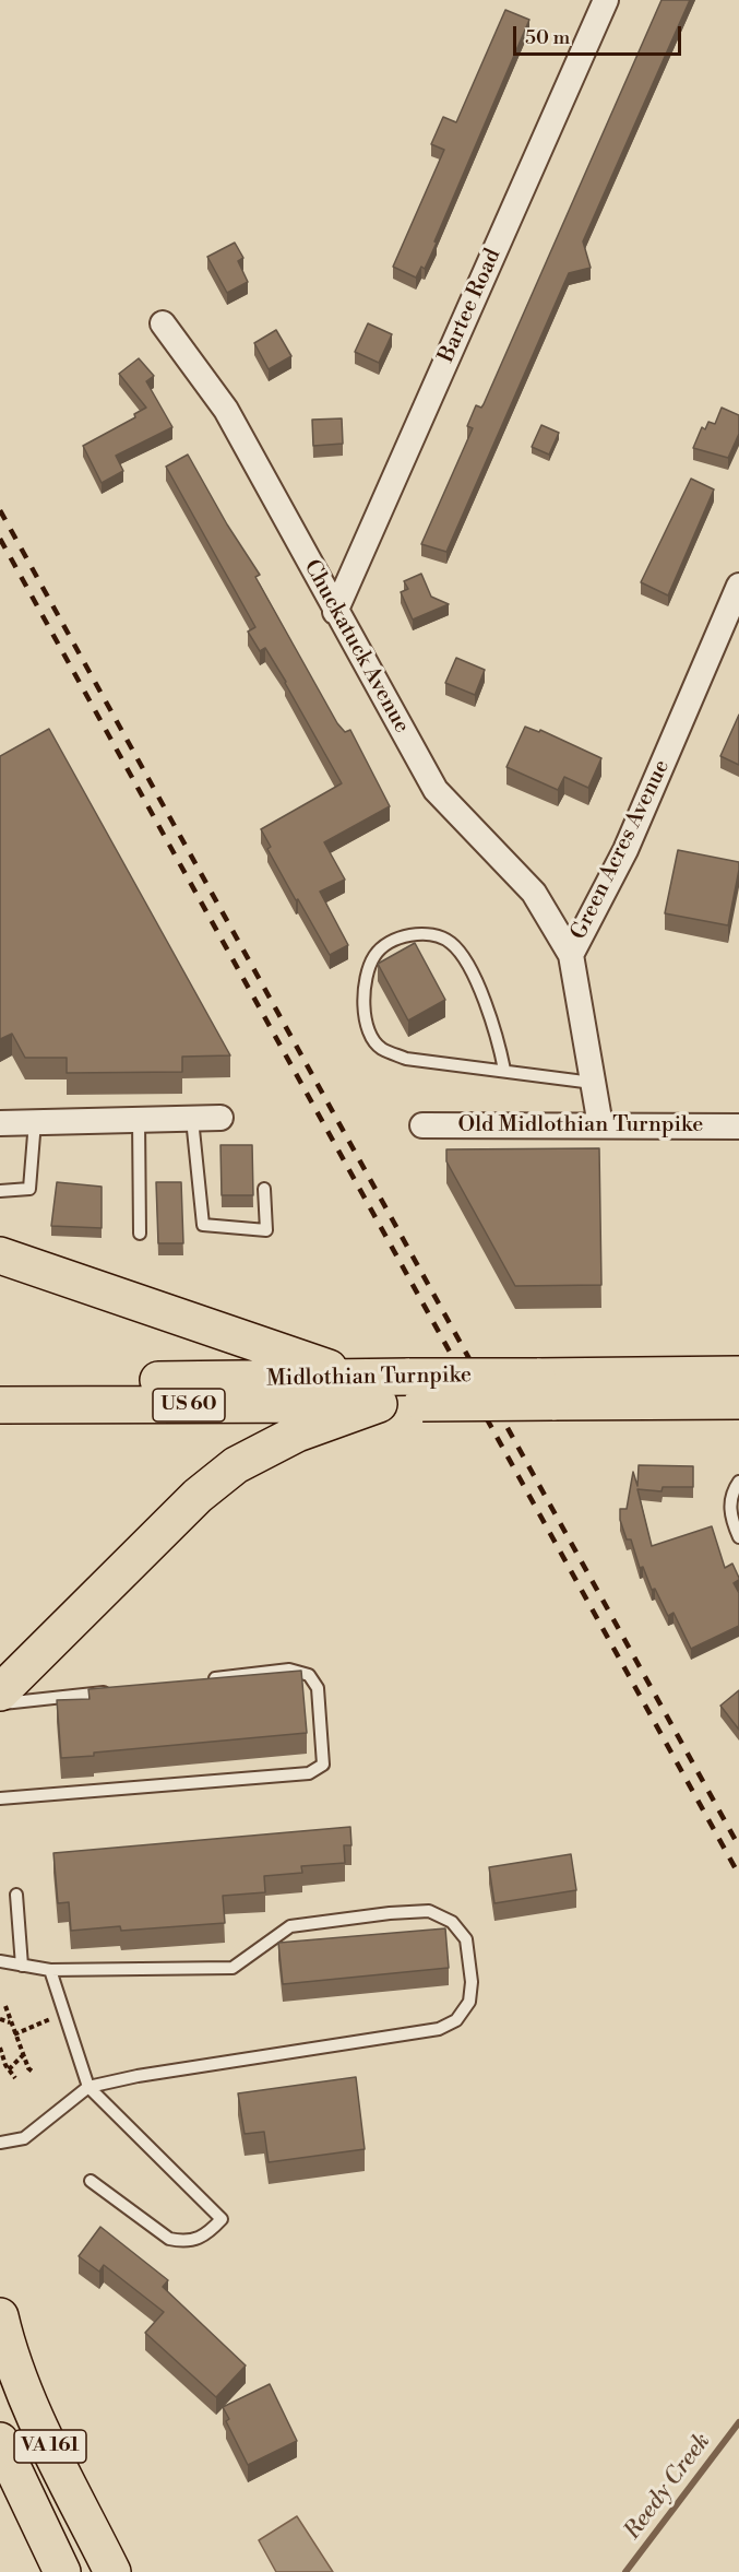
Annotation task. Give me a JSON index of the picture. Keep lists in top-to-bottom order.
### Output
{
  "streets": {
    "main road": ["Midlothian Turnpike", "US 60", "VA 161"],
    "street": [
      "Bartee Road",
      "Chuckatuck Avenue",
      "Green Acres Avenue",
      "Old Midlothian Turnpike"
    ]
  },
  "crossings": [
    ["Bartee Road", "Chuckatuck Avenue"],
    ["Chuckatuck Avenue", "Green Acres Avenue"],
    ["Green Acres Avenue", "Old Midlothian Turnpike"]
  ],
  "water": ["Reedy Creek"],
  "scale_bar": "50 m"
}
